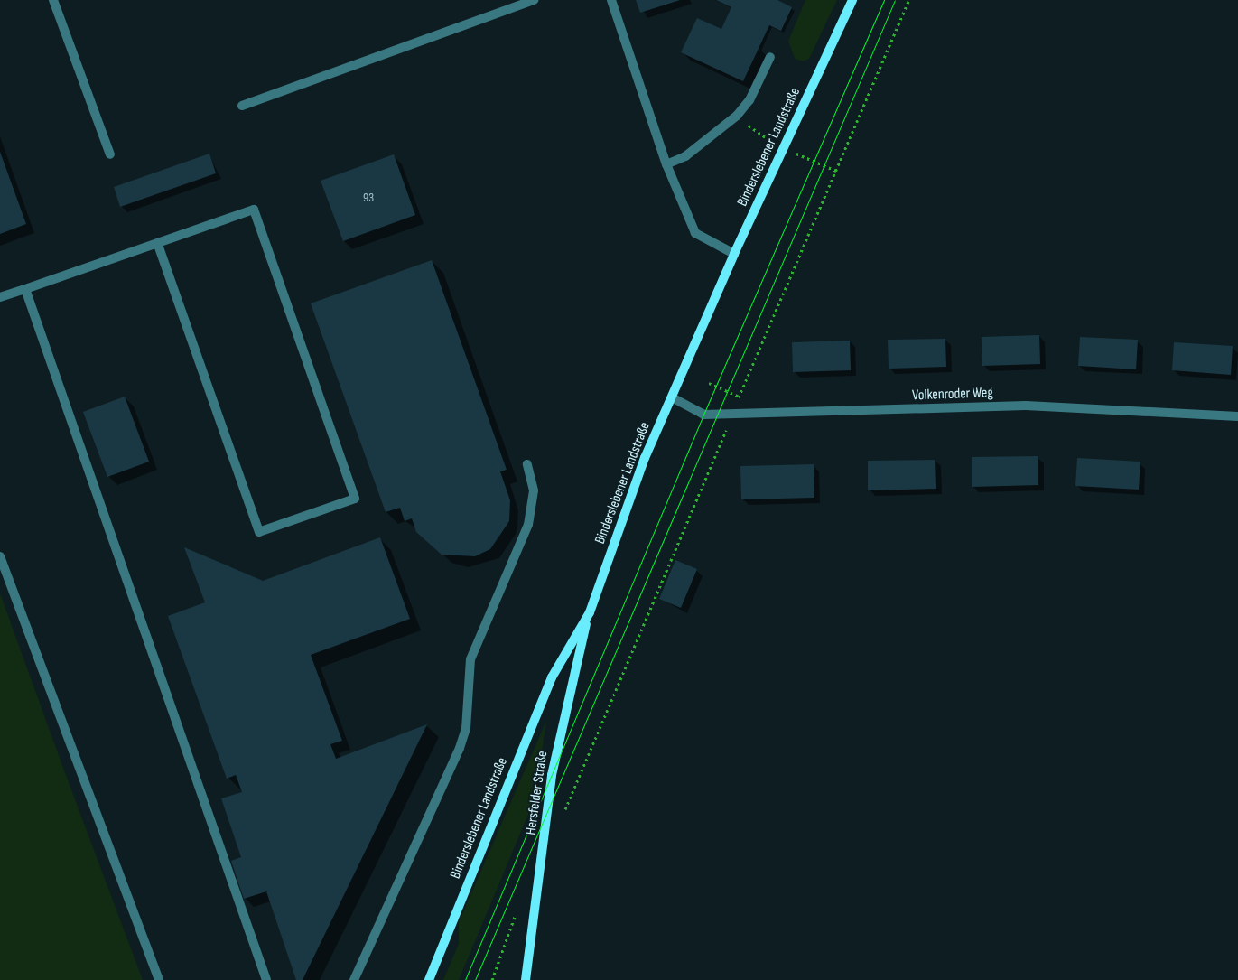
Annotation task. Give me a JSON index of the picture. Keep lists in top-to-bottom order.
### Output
{
  "streets": {
    "main road": ["Binderslebener Landstraße", "Hersfelder Straße"],
    "street": ["Volkenroder Weg"]
  },
  "crossings": [
    ["Binderslebener Landstraße", "Volkenroder Weg"],
    ["Binderslebener Landstraße", "Hersfelder Straße"]
  ],
  "house_numbers": ["93"]
}
